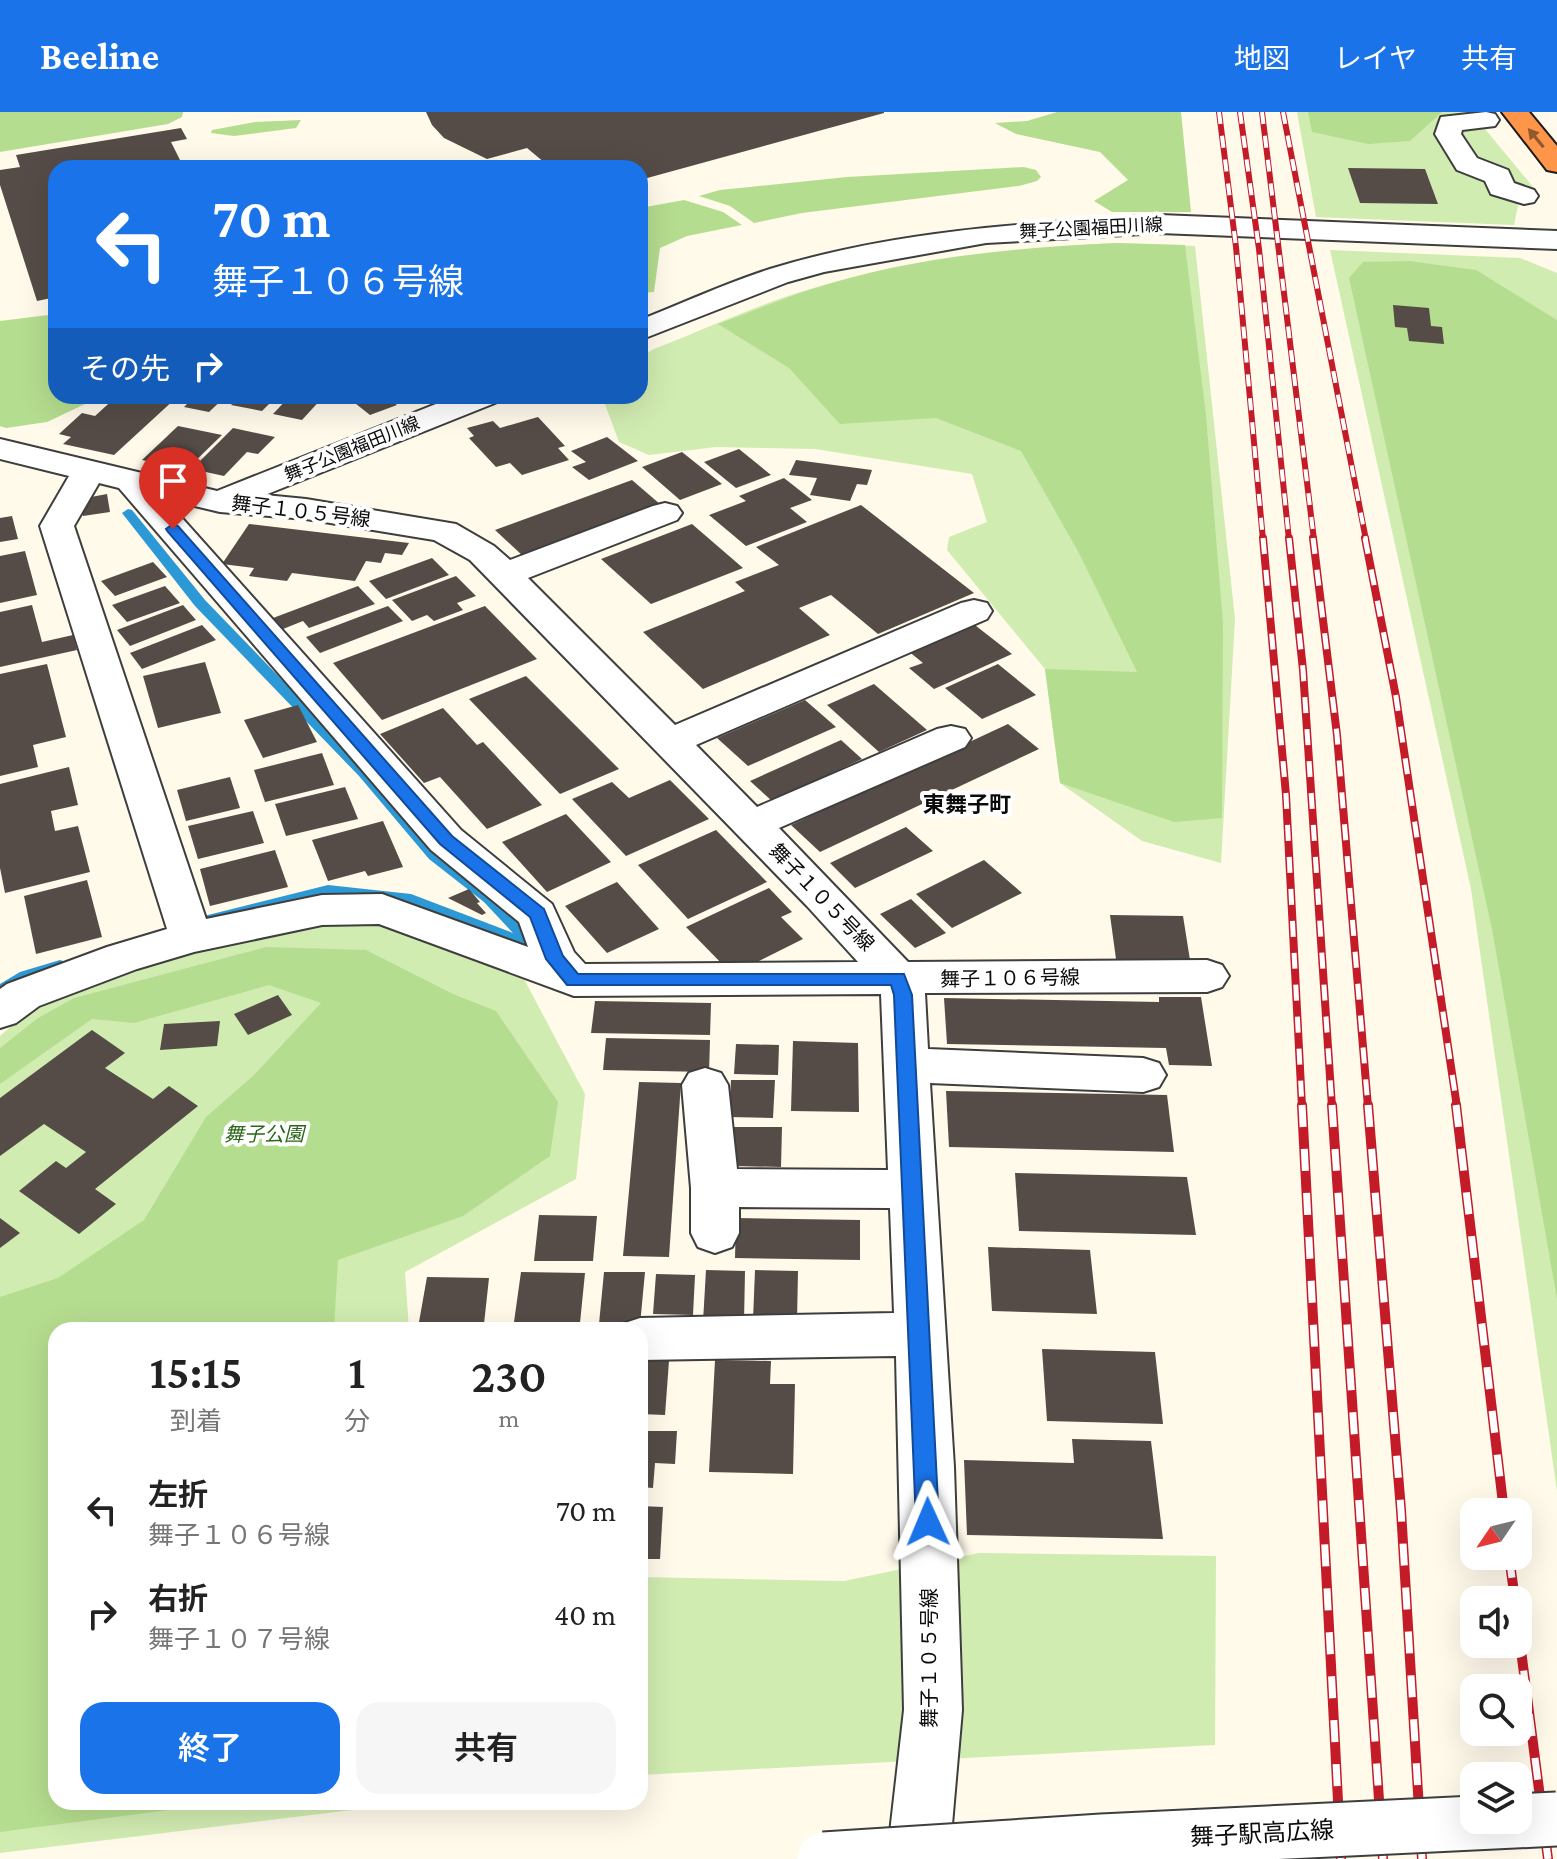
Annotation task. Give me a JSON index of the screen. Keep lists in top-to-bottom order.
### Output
{
  "streets": {
    "street": [
      "舞子公園福田川線",
      "舞子１０５号線",
      "舞子１０６号線",
      "舞子駅高広線"
    ]
  },
  "crossings": [
    ["舞子公園福田川線", "舞子１０５号線"],
    ["舞子１０５号線", "舞子１０６号線"]
  ],
  "districts": ["東舞子町"],
  "parks": ["舞子公園"],
  "north": "bottom left",
  "page": {
    "header": "Beeline",
    "nav": ["地図", "レイヤ", "共有"],
    "turn": ["70 m", "舞子１０６号線"],
    "then": "その先",
    "eta": [
      "15:15",
      "到着",
      "1",
      "分",
      "230",
      "m"
    ],
    "list": [
      {
        "name": "左折",
        "note": "舞子１０６号線",
        "value": "70 m"
      },
      {
        "name": "右折",
        "note": "舞子１０７号線",
        "value": "40 m"
      }
    ],
    "buttons": ["終了", "共有"]
  }
}
